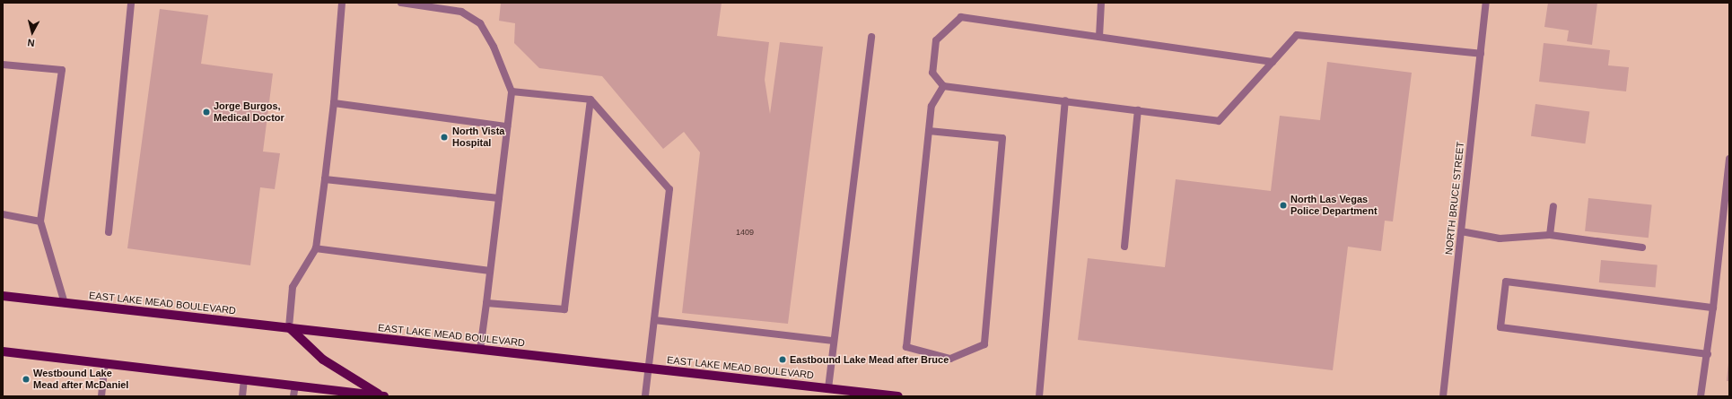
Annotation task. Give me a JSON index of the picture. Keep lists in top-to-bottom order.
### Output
{
  "streets": {
    "main road": ["EAST LAKE MEAD BOULEVARD"],
    "street": ["NORTH BRUCE STREET"]
  },
  "places": [
    "Jorge Burgos, Medical Doctor",
    "North Vista Hospital",
    "North Las Vegas Police Department",
    "Eastbound Lake Mead after Bruce",
    "Westbound Lake Mead after McDaniel"
  ],
  "house_numbers": ["1409"],
  "north": "bottom"
}
